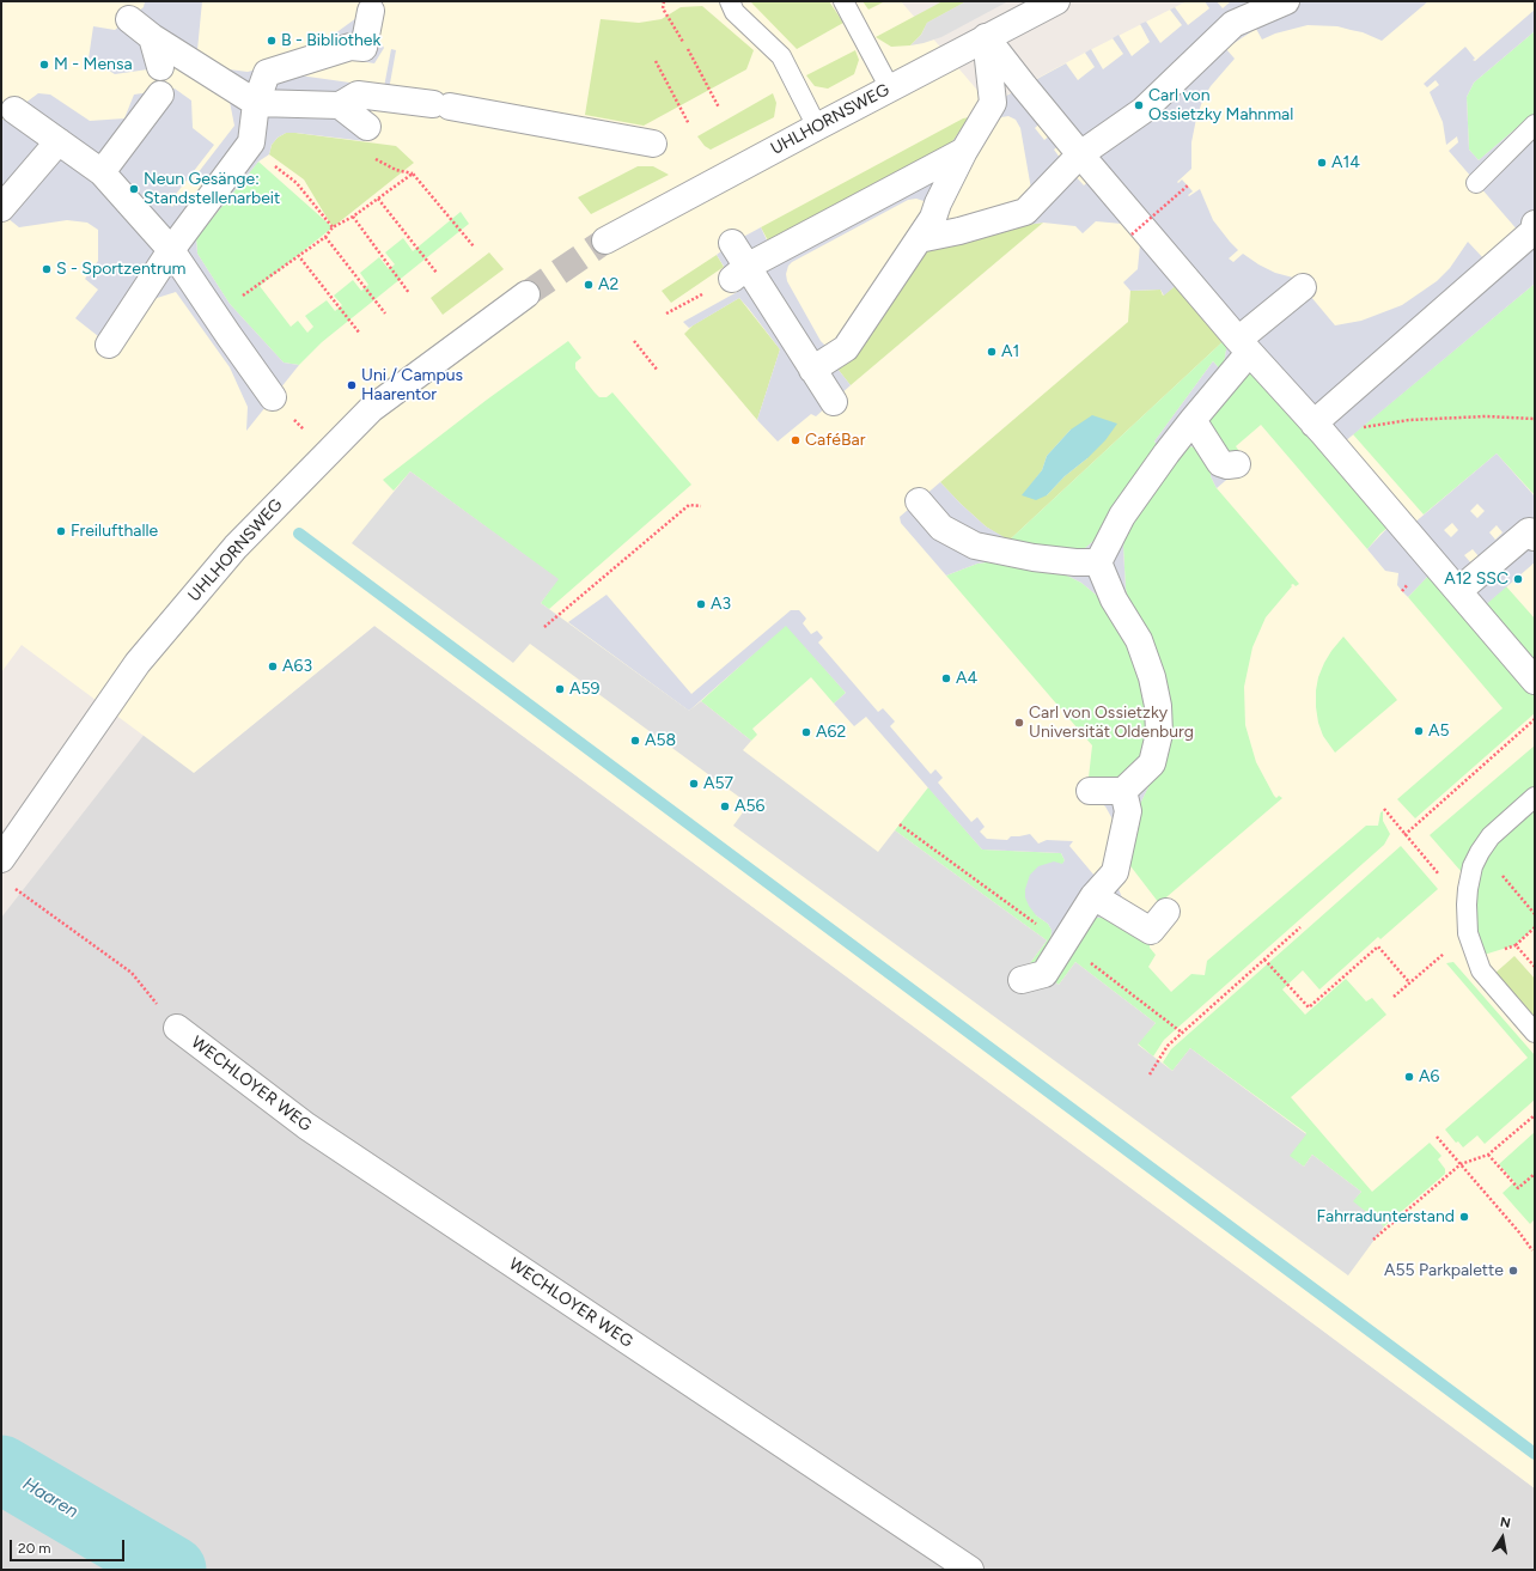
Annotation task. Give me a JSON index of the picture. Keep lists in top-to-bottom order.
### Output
{
  "streets": {
    "street": ["UHLHORNSWEG", "WECHLOYER WEG"]
  },
  "water": ["Haaren"],
  "places": [
    "B - Bibliothek",
    "M - Mensa",
    "Carl von Ossietzky Mahnmal",
    "A14",
    "Neun Gesänge: Standstellenarbeit",
    "S - Sportzentrum",
    "A2",
    "A1",
    "Uni / Campus Haarentor",
    "CaféBar",
    "Freilufthalle",
    "A12 SSC",
    "A3",
    "A63",
    "A4",
    "A59",
    "Carl von Ossietzky Universität Oldenburg",
    "A5",
    "A62",
    "A58",
    "A57",
    "A56",
    "A6",
    "Fahrradunterstand",
    "A55 Parkpalette"
  ],
  "scale_bar": "20 m",
  "north": "top"
}
